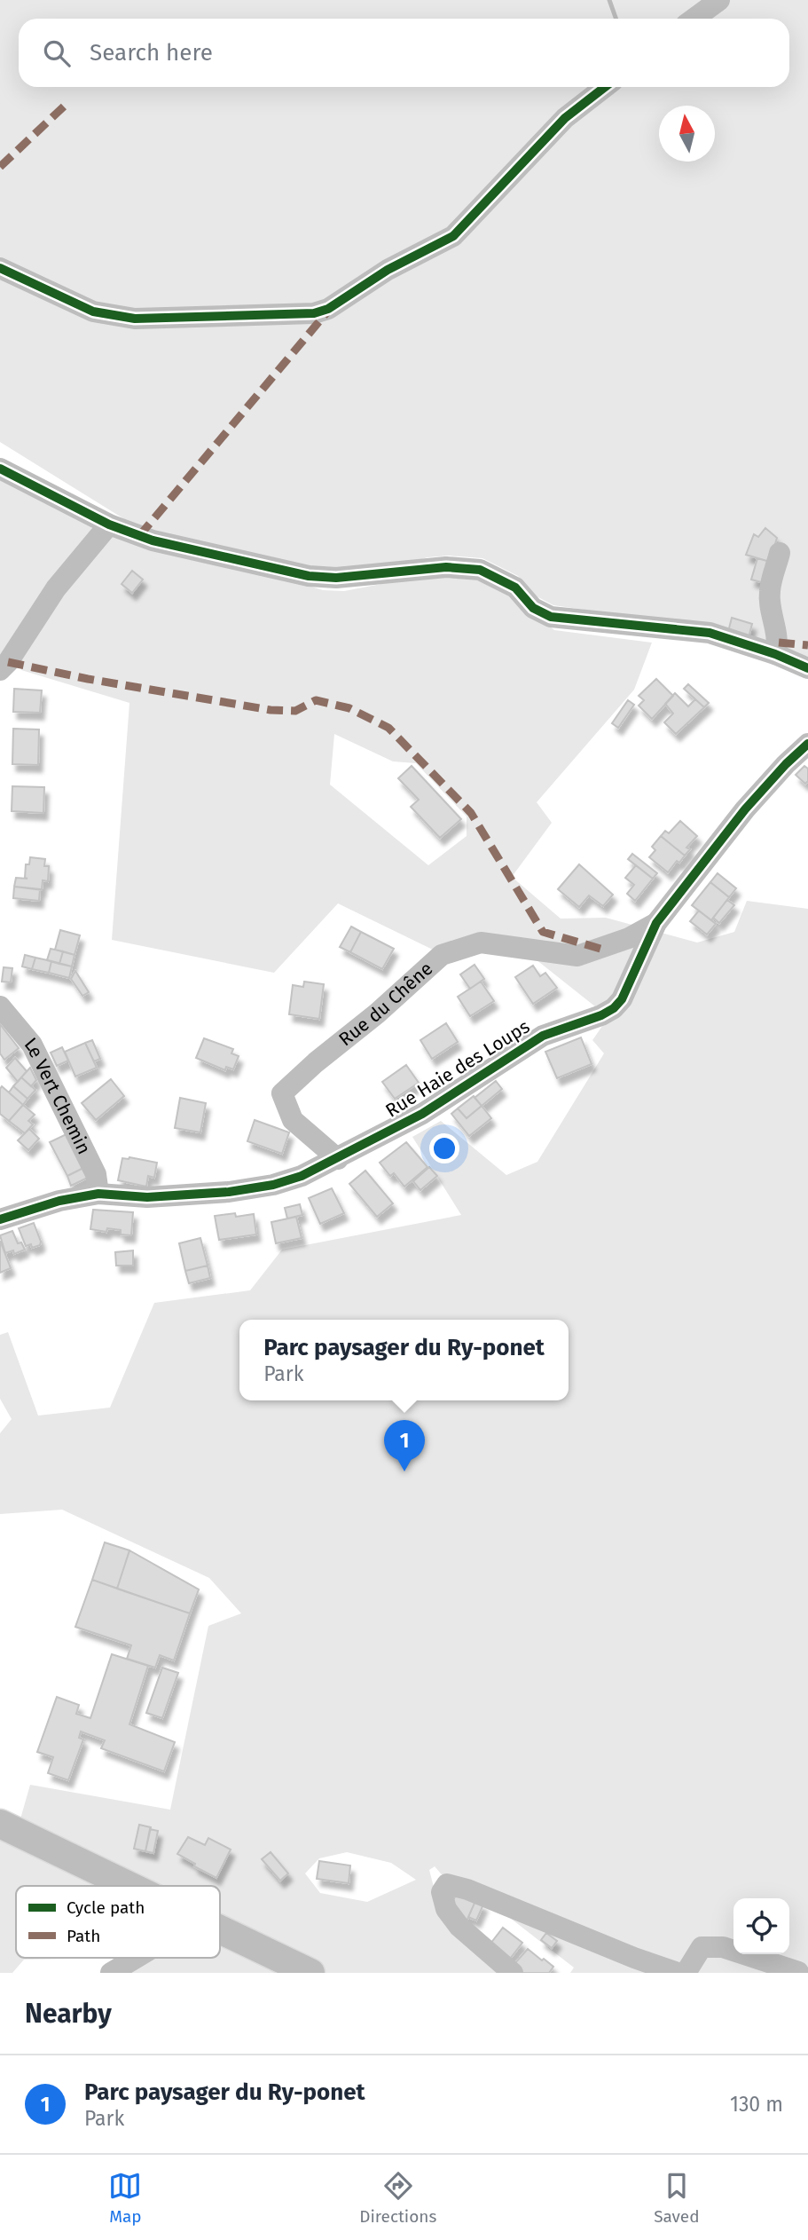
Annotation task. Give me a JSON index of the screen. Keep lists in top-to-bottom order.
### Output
{
  "streets": {
    "street": ["Rue du Chêne", "Rue Haie des Loups", "Le Vert Chemin"]
  },
  "crossings": [
    ["Rue du Chêne", "Rue Haie des Loups"],
    ["Rue Haie des Loups", "Le Vert Chemin"]
  ],
  "legend": ["Cycle path", "Path"],
  "north": "top",
  "page": {
    "search": "Search here",
    "popup": ["Parc paysager du Ry-ponet", "Park"],
    "pins": "1",
    "heading": "Nearby",
    "list": [
      {
        "mark": "1",
        "name": "Parc paysager du Ry-ponet",
        "note": "Park",
        "value": "130 m"
      }
    ],
    "nav": ["Map", "Directions", "Saved"]
  }
}
